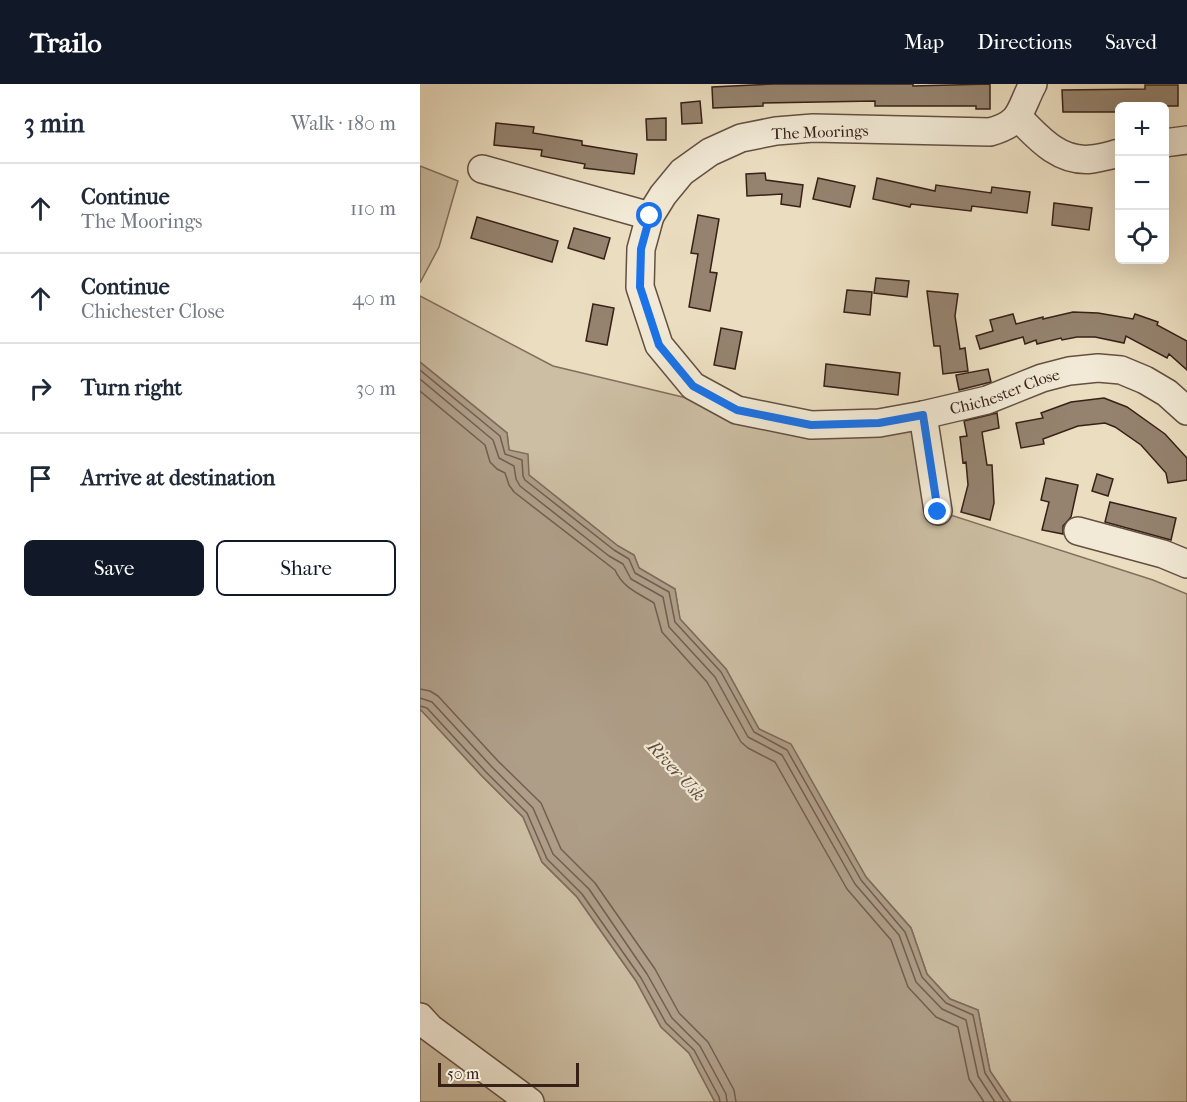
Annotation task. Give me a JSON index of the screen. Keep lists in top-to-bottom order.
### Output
{
  "streets": {
    "street": ["The Moorings", "Chichester Close"]
  },
  "crossings": [
    ["The Moorings", "Chichester Close"]
  ],
  "water": ["River Usk"],
  "scale_bar": "50 m",
  "page": {
    "header": "Trailo",
    "nav": ["Map", "Directions", "Saved"],
    "heading": ["3 min", "Walk · 180 m"],
    "map_buttons": ["+", "−"],
    "list": [
      ["Continue", "The Moorings", "110 m"],
      ["Continue", "Chichester Close", "40 m"],
      ["Turn right", "30 m"],
      "Arrive at destination"
    ],
    "buttons": ["Save", "Share"],
    "scale": "50 m"
  }
}
